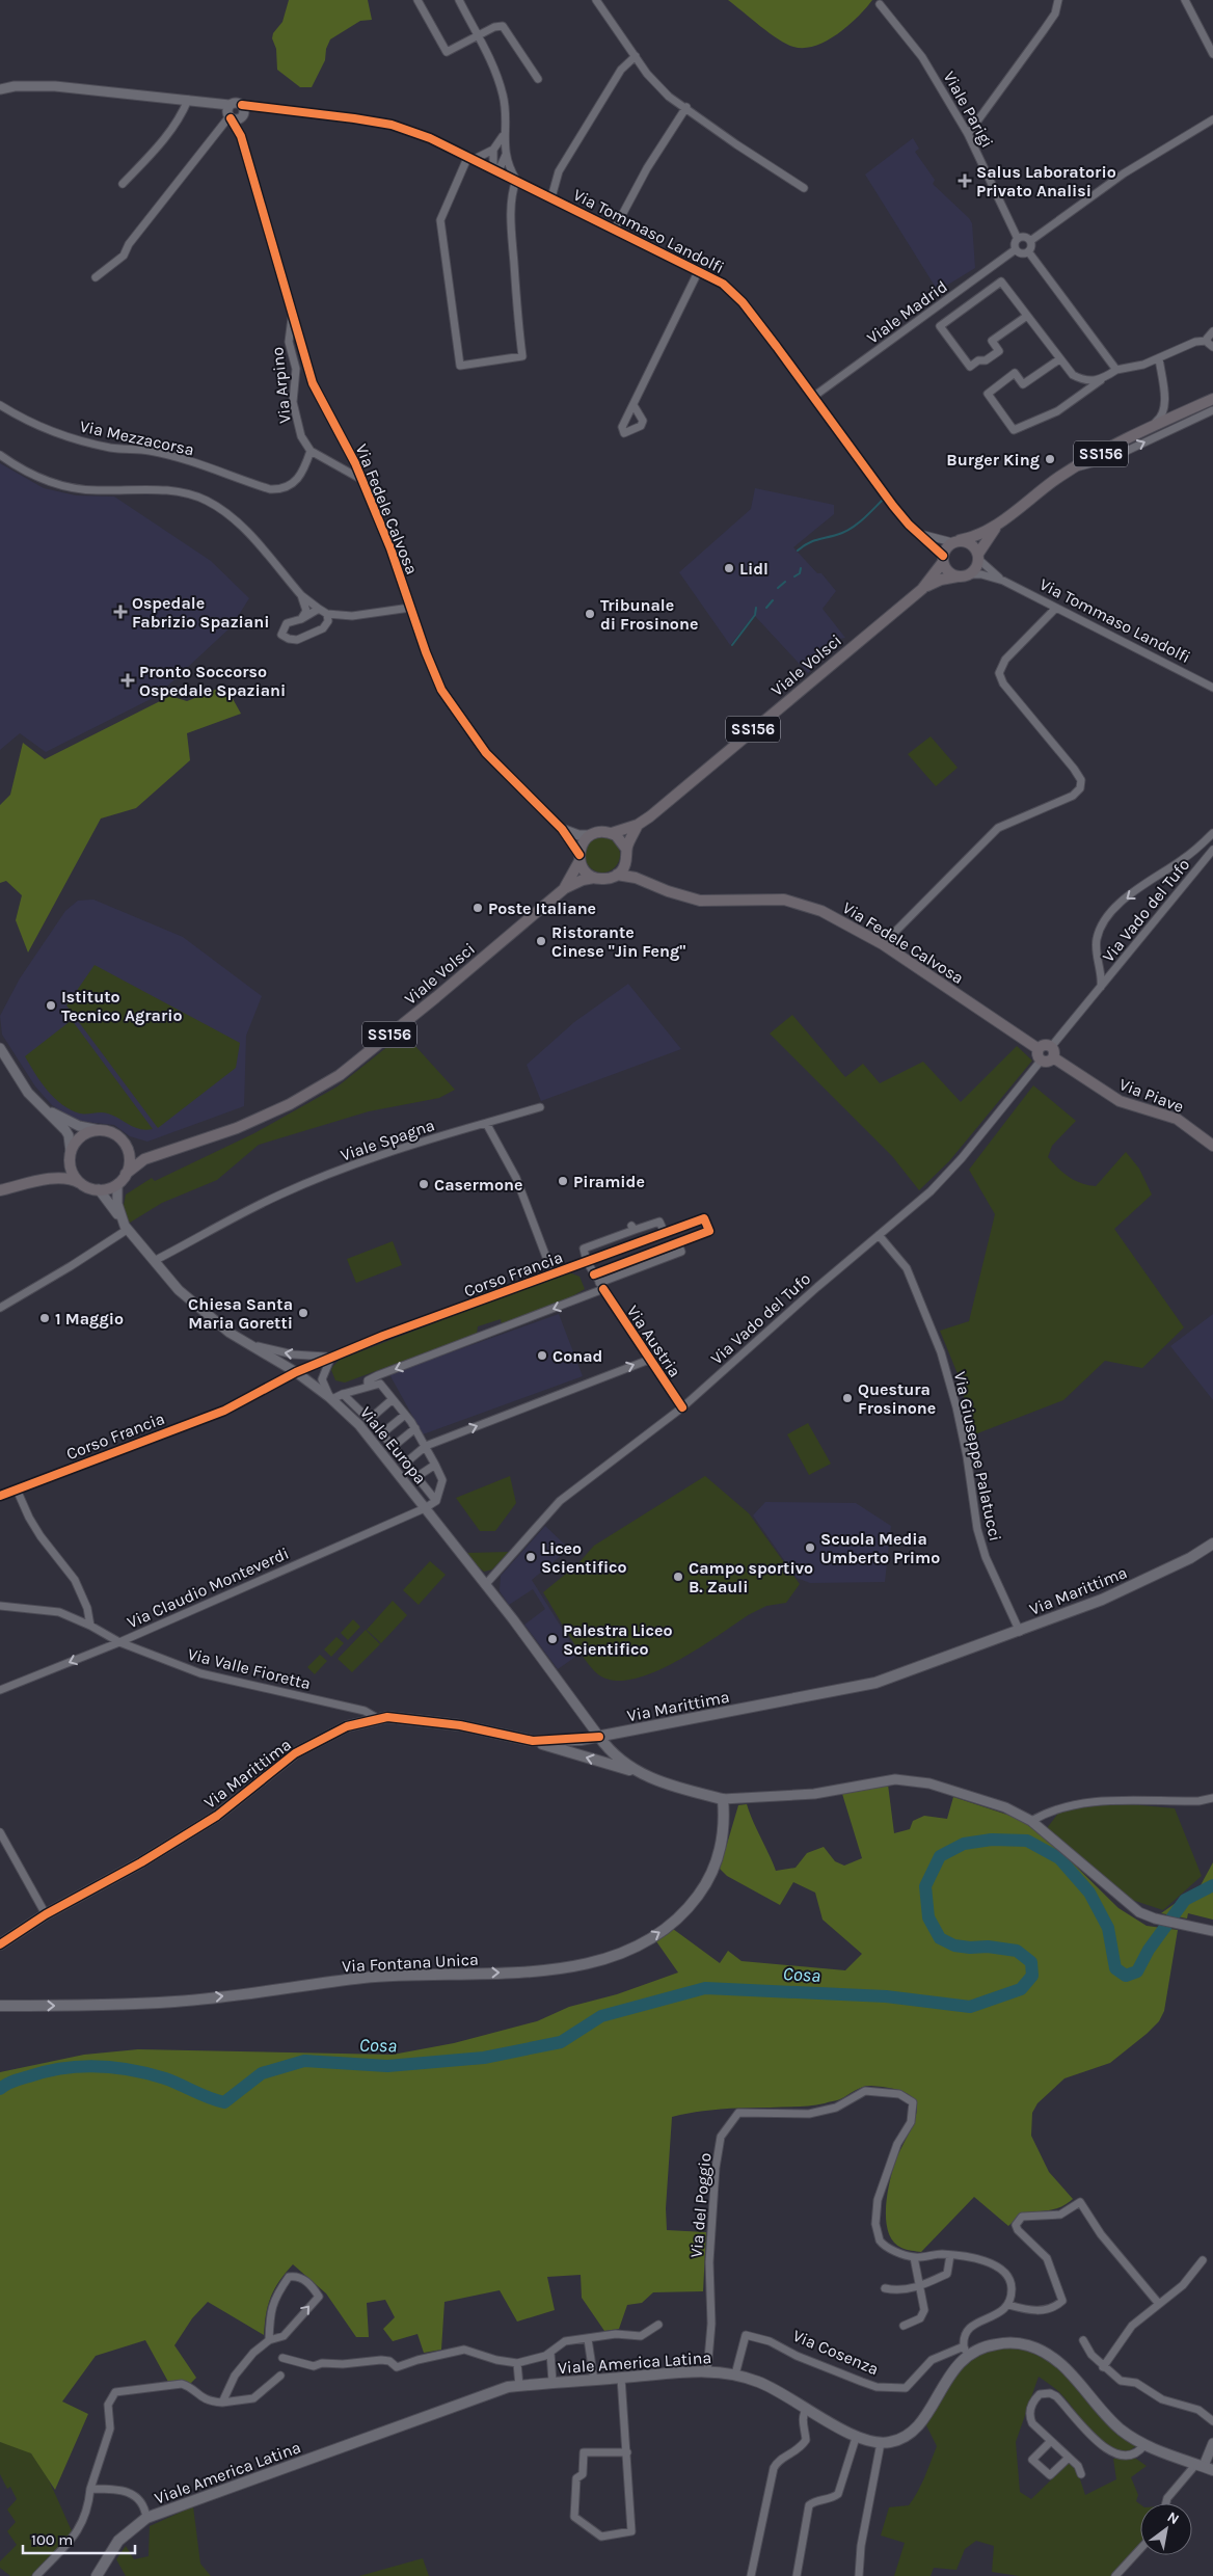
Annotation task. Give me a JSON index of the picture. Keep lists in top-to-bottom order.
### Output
{
  "streets": {
    "main road": [
      "SS156",
      "Via Fedele Calvosa",
      "Viale Volsci",
      "Via Piave",
      "Via Marittima",
      "Via Fontana Unica",
      "Viale America Latina"
    ],
    "street": [
      "Viale Parigi",
      "Via Tommaso Landolfi",
      "Viale Madrid",
      "Via Arpino",
      "Via Mezzacorsa",
      "Via Vado del Tufo",
      "Viale Spagna",
      "Corso Francia",
      "Via Austria",
      "Viale Europa",
      "Via Giuseppe Palatucci",
      "Via Claudio Monteverdi",
      "Via Valle Fioretta",
      "Via del Poggio",
      "Via Cosenza"
    ]
  },
  "crossings": [
    ["Viale Parigi", "Viale Madrid"],
    ["Via Tommaso Landolfi", "Viale Madrid"],
    ["Via Tommaso Landolfi", "SS156"],
    ["Via Tommaso Landolfi", "Via Fedele Calvosa"],
    ["Via Tommaso Landolfi", "Viale Volsci"],
    ["Via Arpino", "Via Mezzacorsa"],
    ["Via Arpino", "Via Fedele Calvosa"],
    ["SS156", "Via Fedele Calvosa"],
    ["SS156", "Viale Volsci"],
    ["Via Fedele Calvosa", "Viale Volsci"],
    ["Via Fedele Calvosa", "Via Vado del Tufo"],
    ["Via Fedele Calvosa", "Via Piave"],
    ["Via Vado del Tufo", "Via Piave"],
    ["Via Vado del Tufo", "Via Austria"],
    ["Via Vado del Tufo", "Viale Europa"],
    ["Via Vado del Tufo", "Via Giuseppe Palatucci"],
    ["Viale Spagna", "Viale Europa"],
    ["Corso Francia", "Via Austria"],
    ["Corso Francia", "Viale Europa"],
    ["Viale Europa", "Via Claudio Monteverdi"],
    ["Viale Europa", "Via Marittima"],
    ["Via Giuseppe Palatucci", "Via Marittima"],
    ["Via Claudio Monteverdi", "Via Valle Fioretta"],
    ["Via Marittima", "Via Valle Fioretta"],
    ["Via del Poggio", "Viale America Latina"],
    ["Via Cosenza", "Viale America Latina"]
  ],
  "one_way": ["Via Fontana Unica"],
  "water": ["Cosa"],
  "places": {
    "health": ["Salus Laboratorio Privato Analisi", "Ospedale Fabrizio Spaziani", "Pronto Soccorso Ospedale Spaziani"],
    "other": [
      "Burger King",
      "Lidl",
      "Tribunale di Frosinone",
      "Poste Italiane",
      "Ristorante Cinese \"Jin Feng\"",
      "Istituto Tecnico Agrario",
      "Piramide",
      "Casermone",
      "Chiesa Santa Maria Goretti",
      "1 Maggio",
      "Conad",
      "Questura Frosinone",
      "Scuola Media Umberto Primo",
      "Liceo Scientifico",
      "Campo sportivo B. Zauli",
      "Palestra Liceo Scientifico"
    ]
  },
  "scale_bar": "100 m",
  "north": "top right"
}
